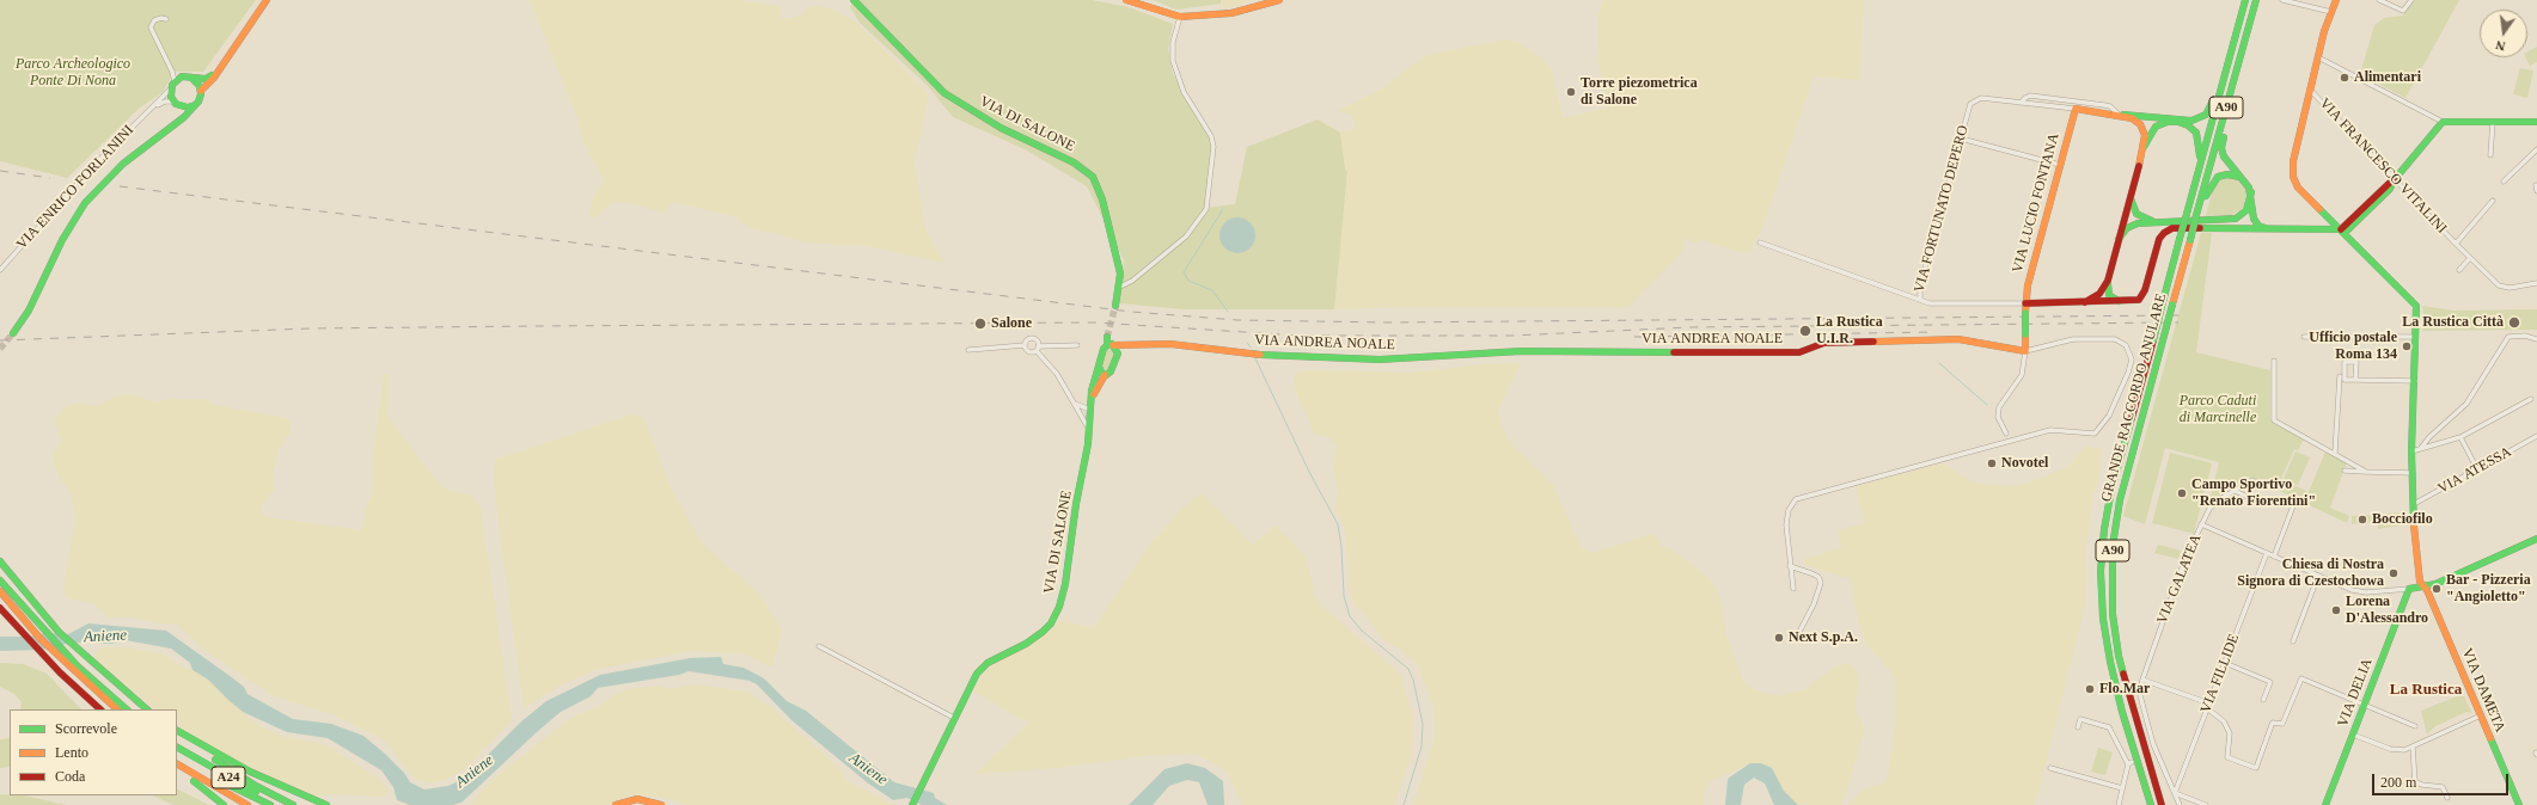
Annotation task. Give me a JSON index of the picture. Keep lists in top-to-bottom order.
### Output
{
  "streets": {
    "main road": [
      "A90",
      "VIA DI SALONE",
      "VIA LUCIO FONTANA",
      "VIA ANDREA NOALE",
      "GRANDE RACCORDO ANULARE",
      "VIA DAMETA",
      "VIA DELIA",
      "A24"
    ],
    "street": [
      "VIA FRANCESCO VITALINI",
      "VIA ENRICO FORLANINI",
      "VIA FORTUNATO DEPERO",
      "VIA ATESSA",
      "VIA GALATEA",
      "VIA FILLIDE"
    ]
  },
  "crossings": [
    ["VIA DI SALONE", "VIA ANDREA NOALE"],
    ["VIA FRANCESCO VITALINI", "VIA DAMETA"],
    ["VIA LUCIO FONTANA", "VIA ANDREA NOALE"],
    ["VIA ATESSA", "VIA DAMETA"],
    ["VIA GALATEA", "VIA FILLIDE"]
  ],
  "districts": ["La Rustica"],
  "water": ["Aniene"],
  "parks": ["Parco Archeologico Ponte Di Nona", "Parco Caduti di Marcinelle"],
  "places": [
    "Alimentari",
    "Torre piezometrica di Salone",
    "La Rustica Città",
    "Salone",
    "La Rustica U.I.R.",
    "Ufficio postale Roma 134",
    "Novotel",
    "Campo Sportivo \"Renato Fiorentini\"",
    "Bocciofilo",
    "Chiesa di Nostra Signora di Czestochowa",
    "Bar - Pizzeria \"Angioletto\"",
    "Lorena D'Alessandro",
    "Next S.p.A.",
    "Flo.Mar"
  ],
  "legend": ["Scorrevole", "Lento", "Coda"],
  "scale_bar": "200 m",
  "north": "bottom"
}
